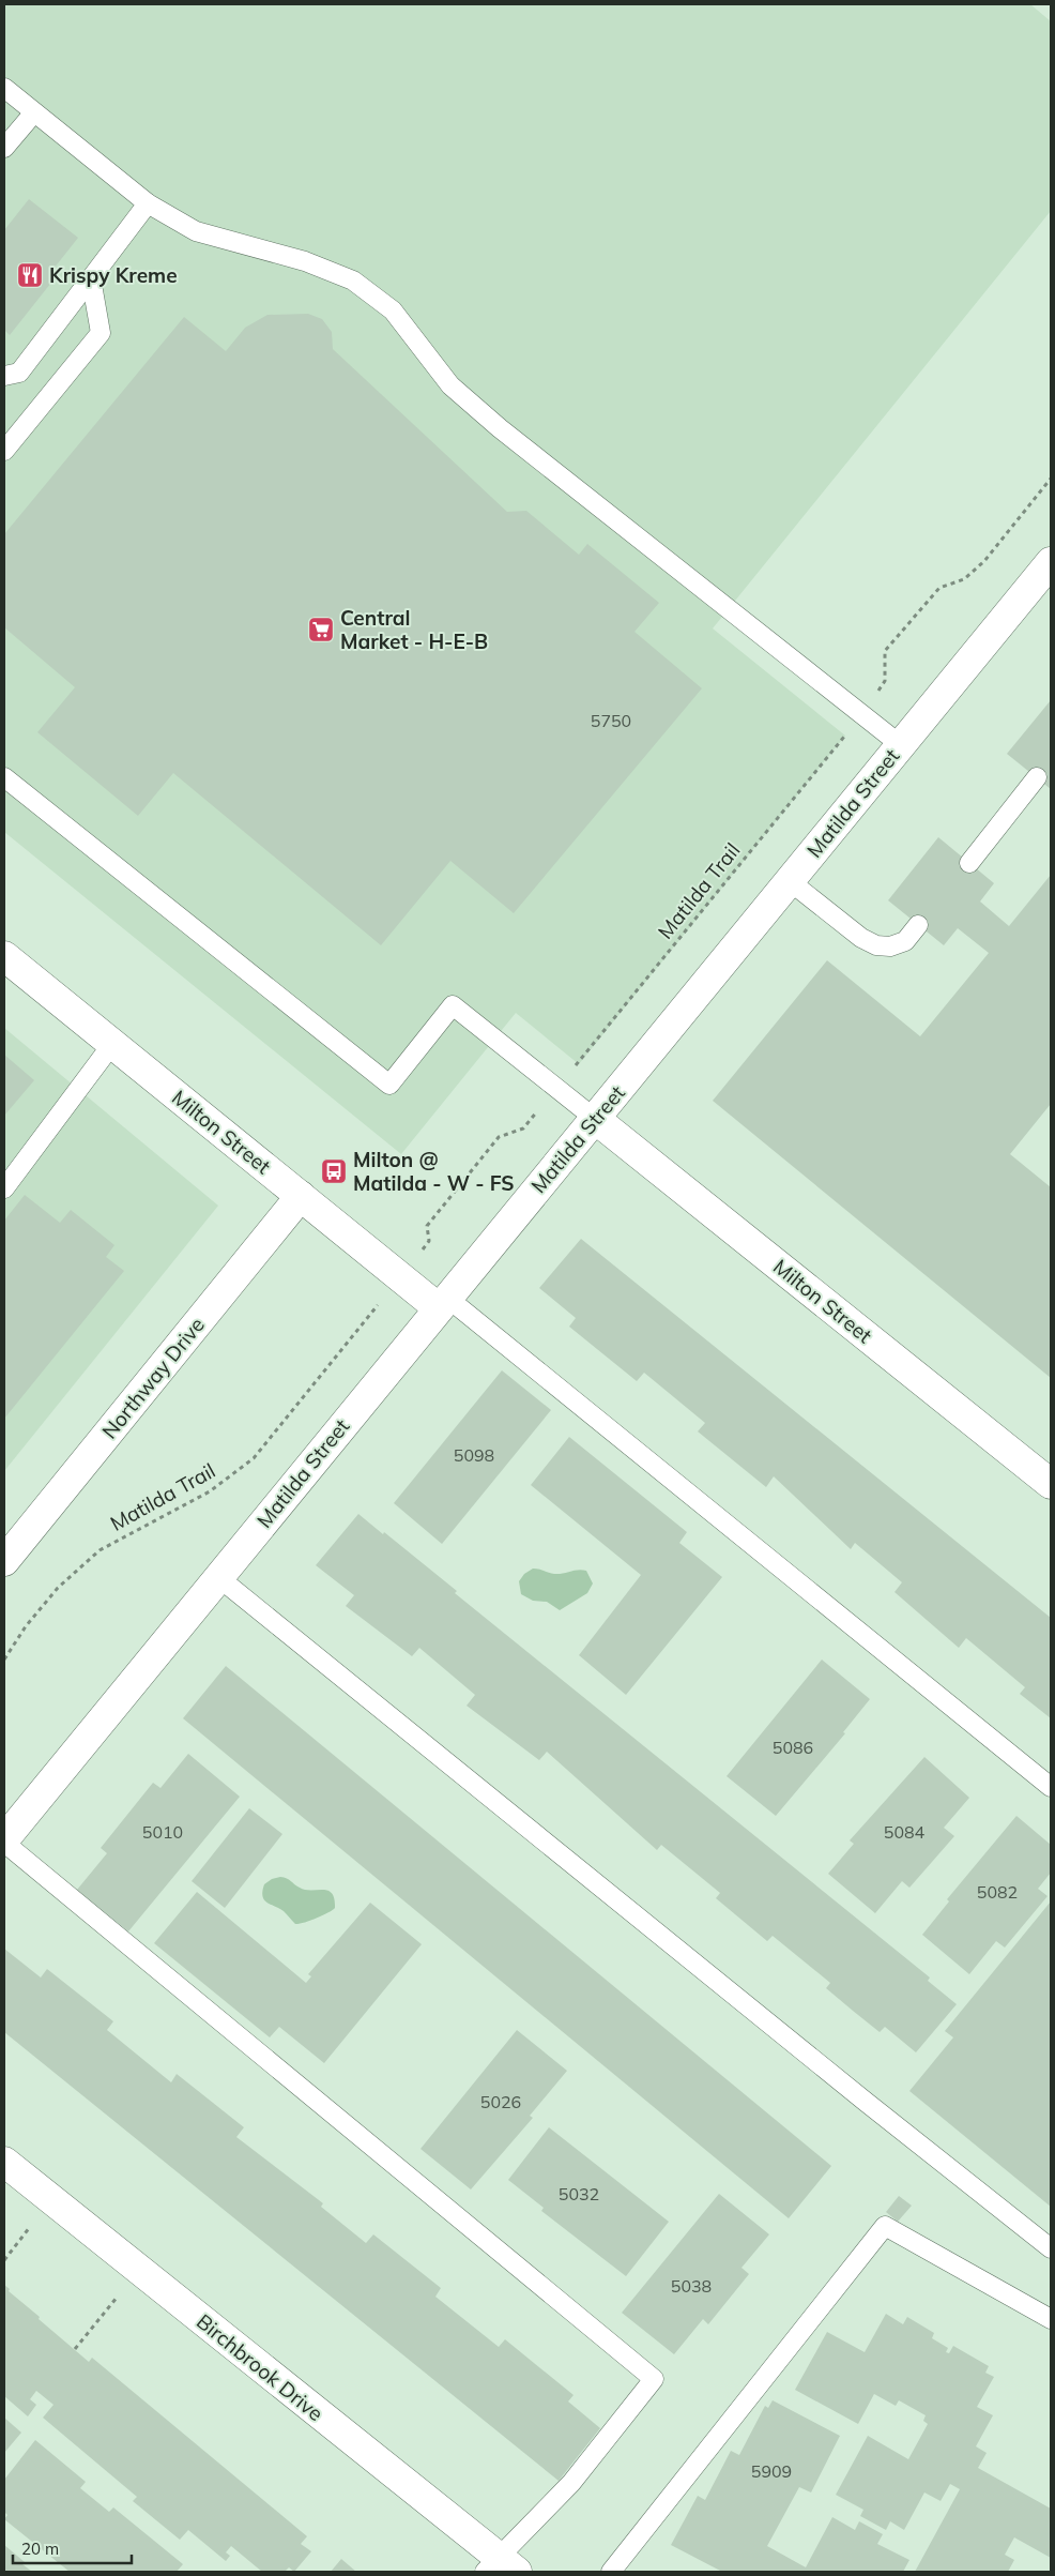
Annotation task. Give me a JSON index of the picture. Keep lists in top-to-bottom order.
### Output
{
  "streets": {
    "street": [
      "Matilda Street",
      "Milton Street",
      "Northway Drive",
      "Birchbrook Drive"
    ],
    "path": ["Matilda Trail"]
  },
  "crossings": [
    ["Matilda Street", "Milton Street"],
    ["Milton Street", "Northway Drive"]
  ],
  "places": {
    "restaurant": ["Krispy Kreme"],
    "supermarket": ["Central Market - H-E-B"],
    "bus stop": ["Milton @ Matilda - W - FS"]
  },
  "house_numbers": [
    "5750",
    "5098",
    "5086",
    "5010",
    "5084",
    "5082",
    "5026",
    "5032",
    "5038",
    "5909"
  ],
  "scale_bar": "20 m"
}
